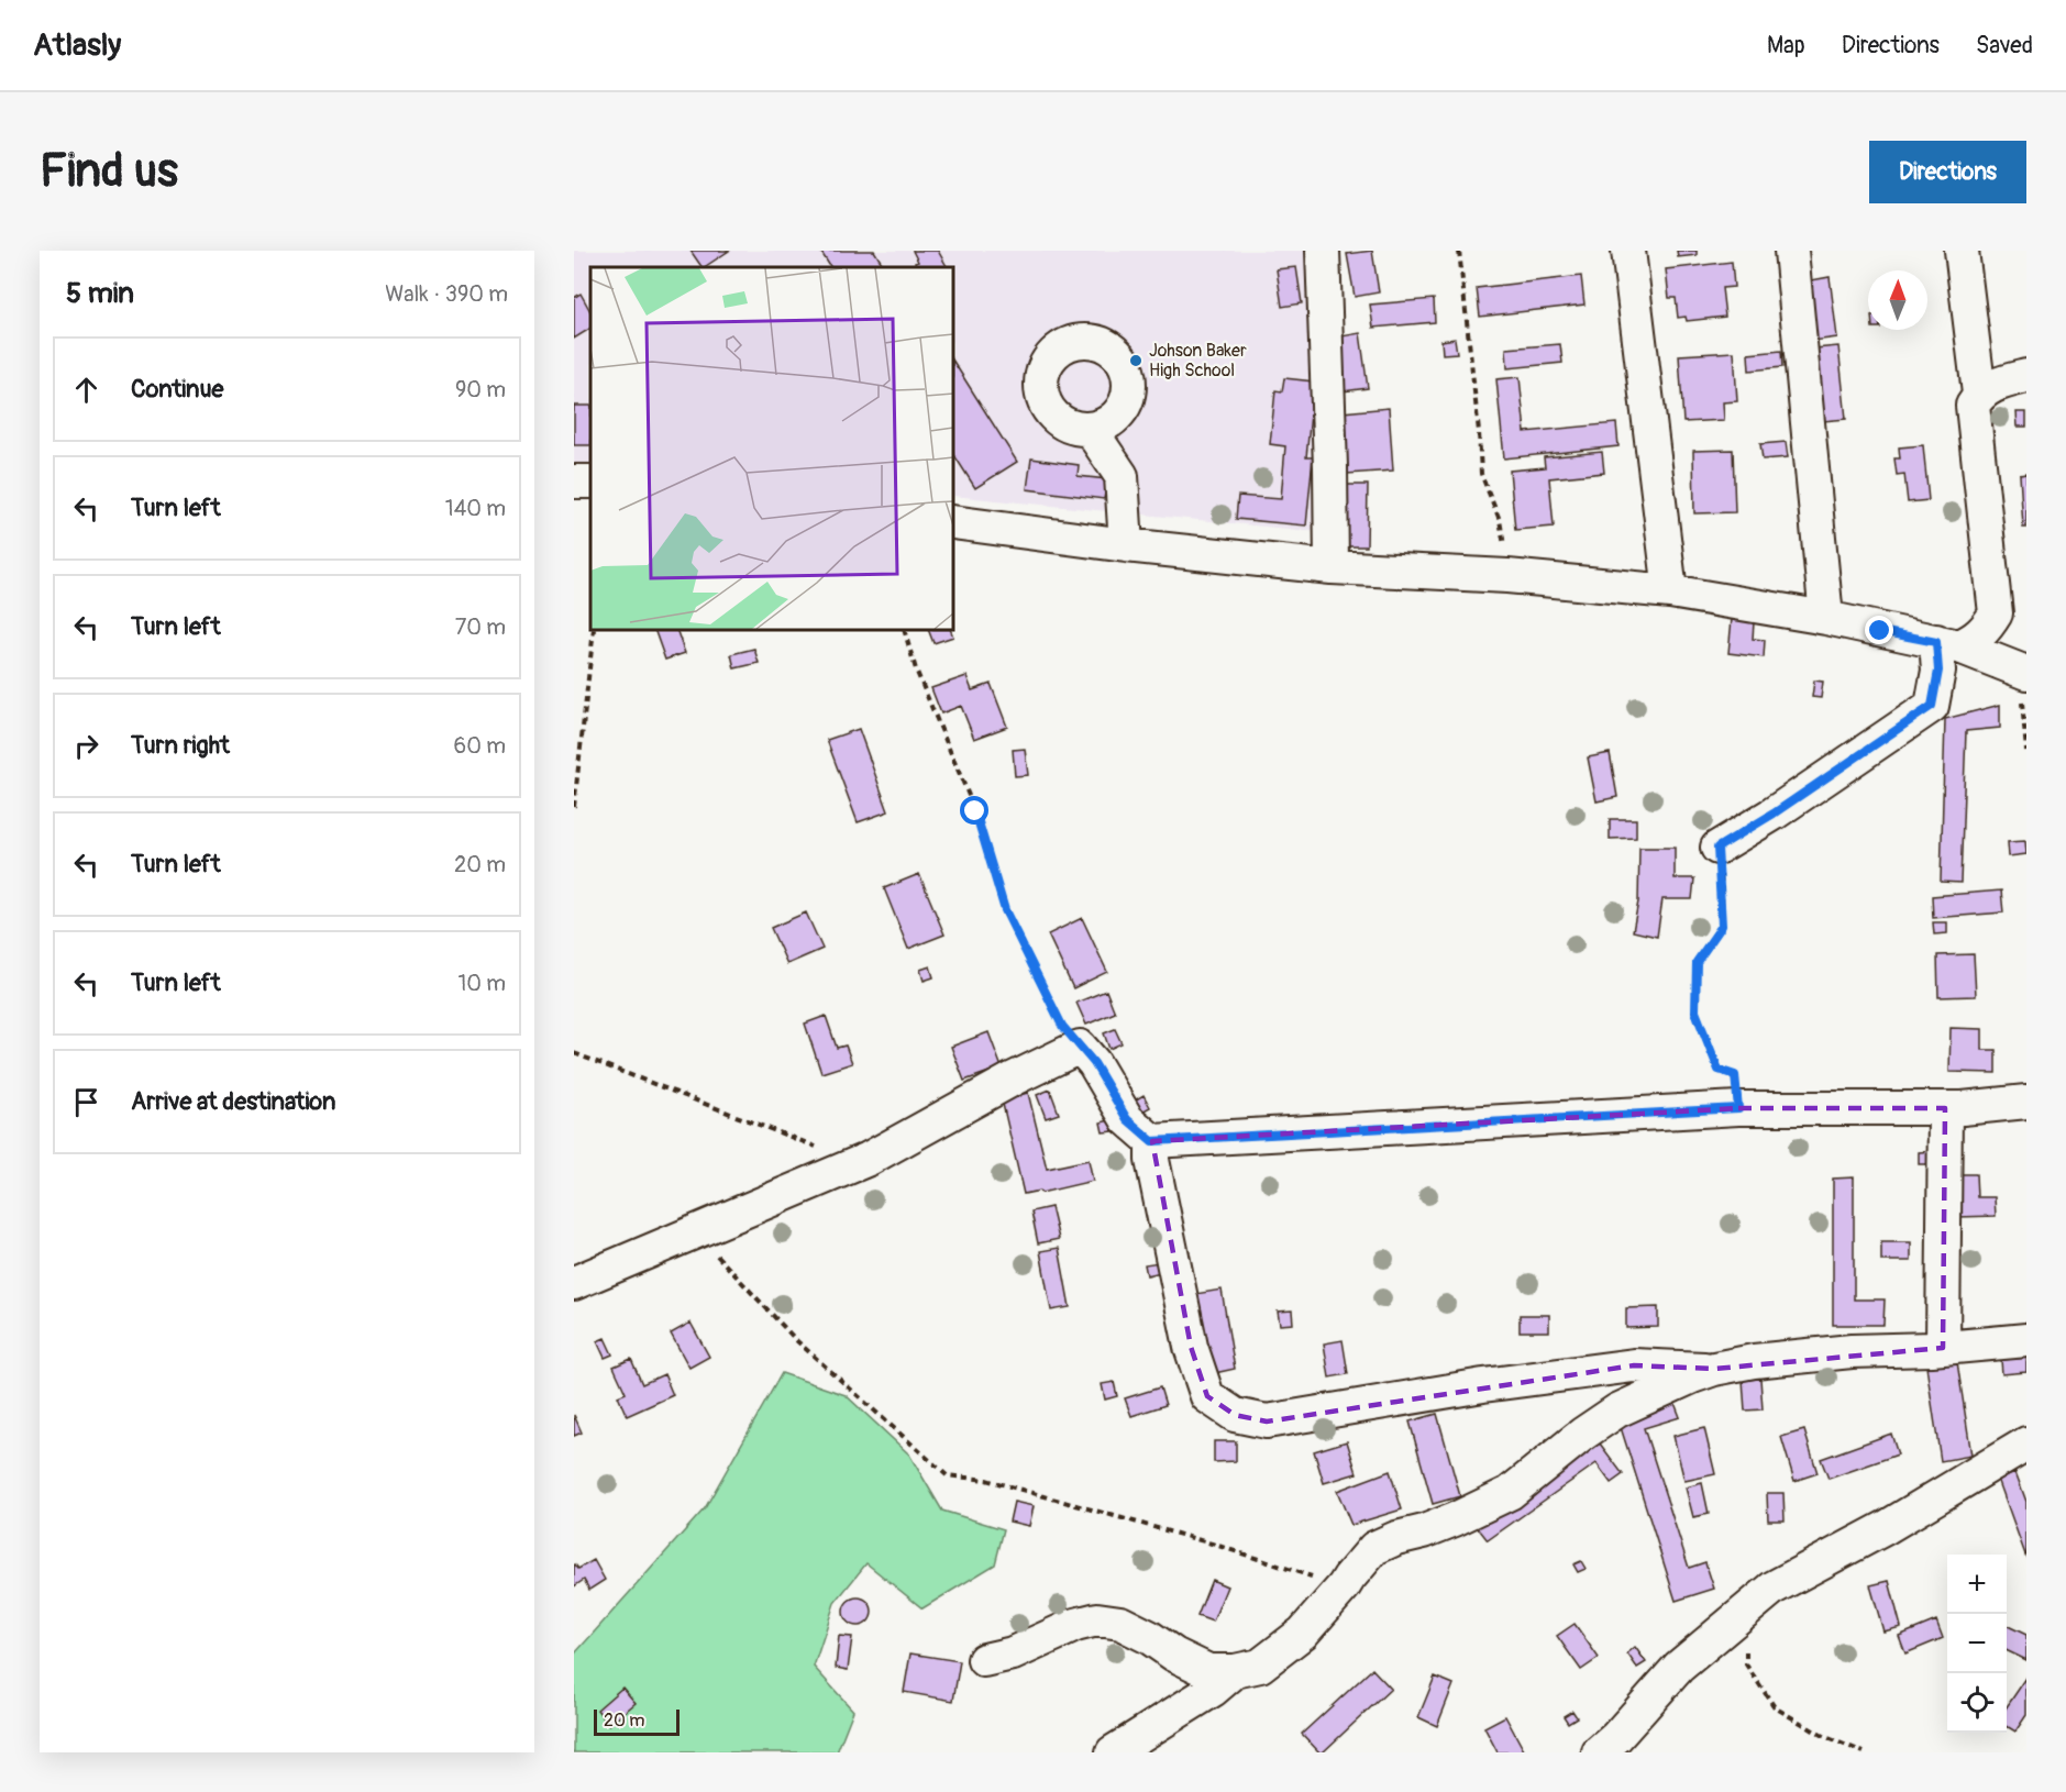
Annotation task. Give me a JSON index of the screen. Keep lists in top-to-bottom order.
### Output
{
  "places": ["Johson Baker High School"],
  "scale_bar": "20 m",
  "north": "top",
  "page": {
    "header": "Atlasly",
    "nav": ["Map", "Directions", "Saved"],
    "buttons": "Directions",
    "title": "Find us",
    "heading": ["5 min", "Walk · 390 m"],
    "list": [
      ["Continue", "90 m"],
      ["Turn left", "140 m"],
      ["Turn left", "70 m"],
      ["Turn right", "60 m"],
      ["Turn left", "20 m"],
      ["Turn left", "10 m"],
      "Arrive at destination"
    ],
    "map_buttons": ["+", "−"],
    "scale": "20 m"
  }
}
